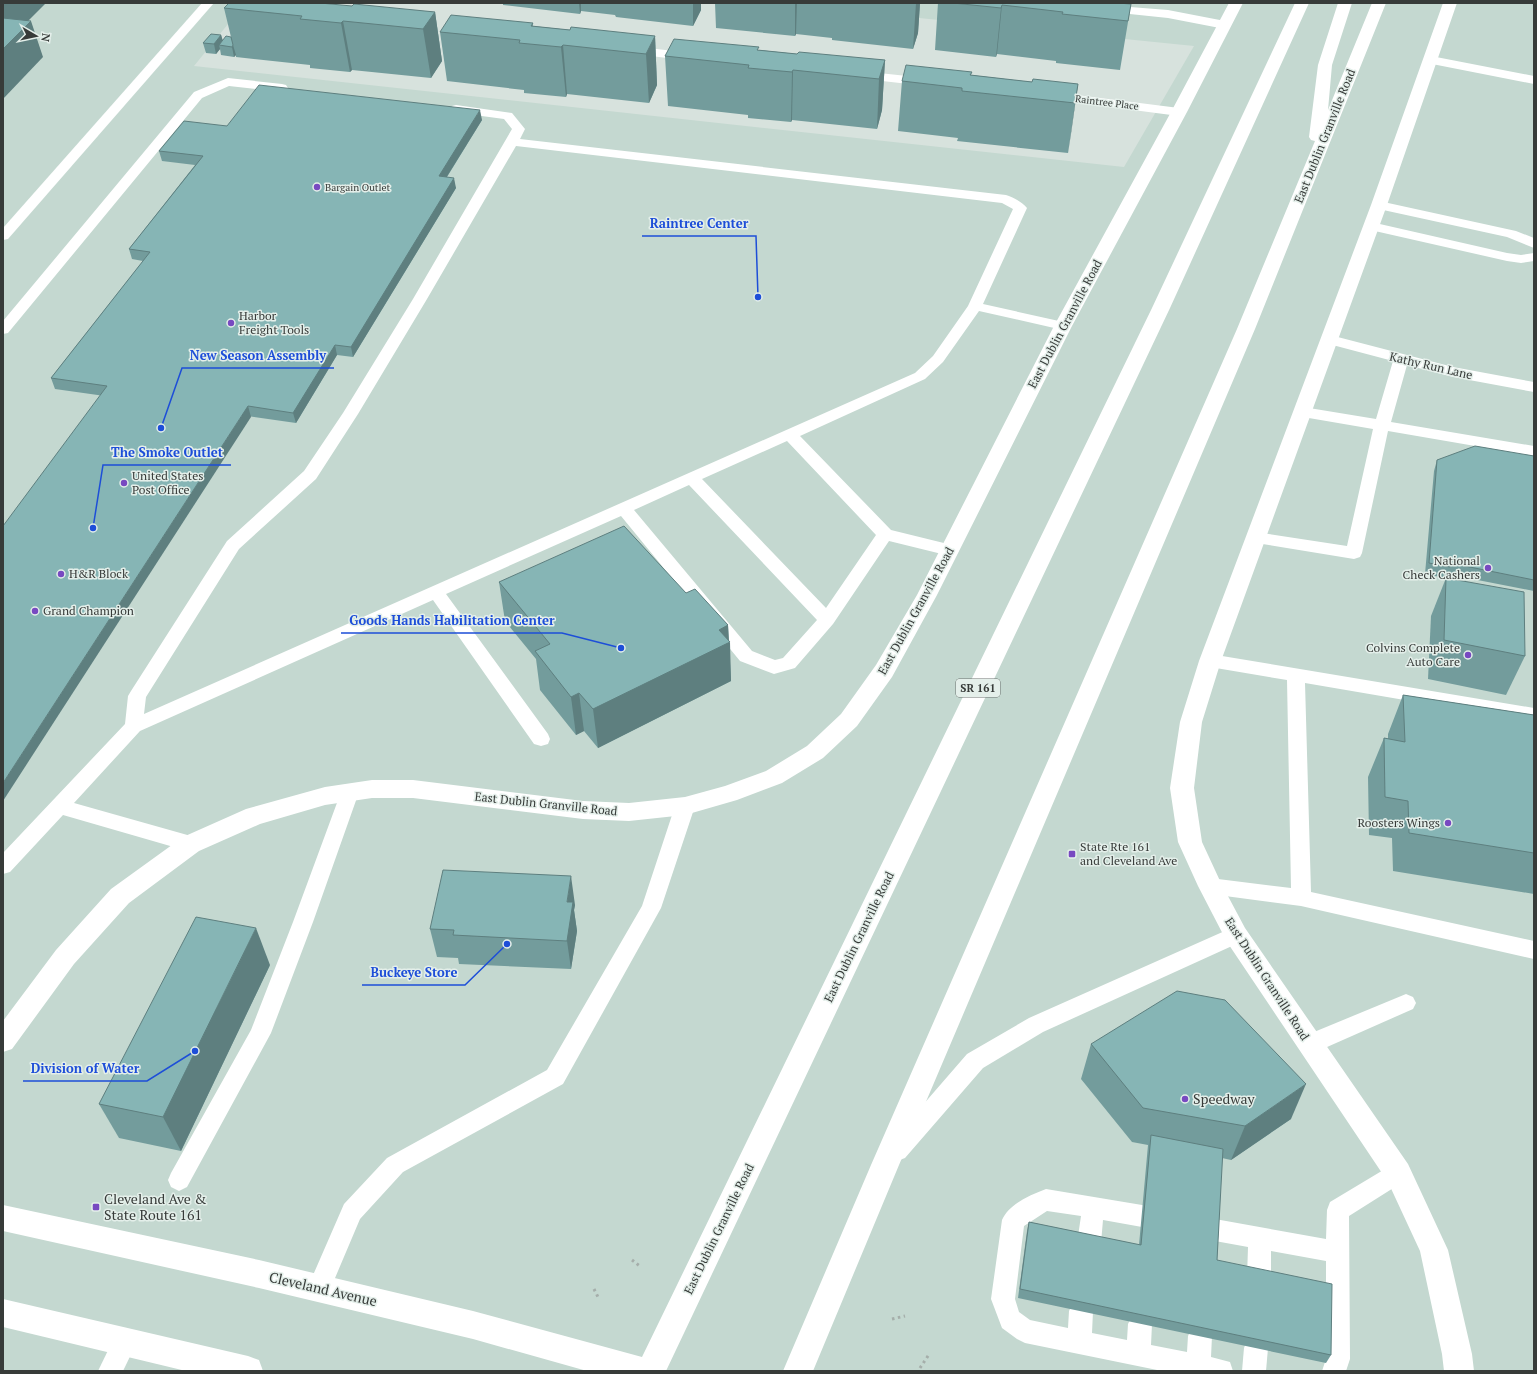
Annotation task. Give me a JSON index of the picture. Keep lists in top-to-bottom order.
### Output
{
  "streets": {
    "main road": ["East Dublin Granville Road", "SR 161", "Cleveland Avenue"],
    "lane": ["Raintree Place", "Kathy Run Lane"]
  },
  "crossings": [
    ["Raintree Place", "East Dublin Granville Road"],
    ["East Dublin Granville Road", "Kathy Run Lane"]
  ],
  "places": {
    "other": [
      "Bargain Outlet",
      "Raintree Center",
      "Harbor Freight Tools",
      "New Season Assembly",
      "United States Post Office",
      "The Smoke Outlet",
      "National Check Cashers",
      "H&R Block",
      "Grand Champion",
      "Goods Hands Habilitation Center",
      "Colvins Complete Auto Care",
      "Roosters Wings",
      "Buckeye Store",
      "Division of Water",
      "Speedway"
    ],
    "transit": ["State Rte 161 and Cleveland Ave", "Cleveland Ave & State Route 161"]
  },
  "north": "right"
}
